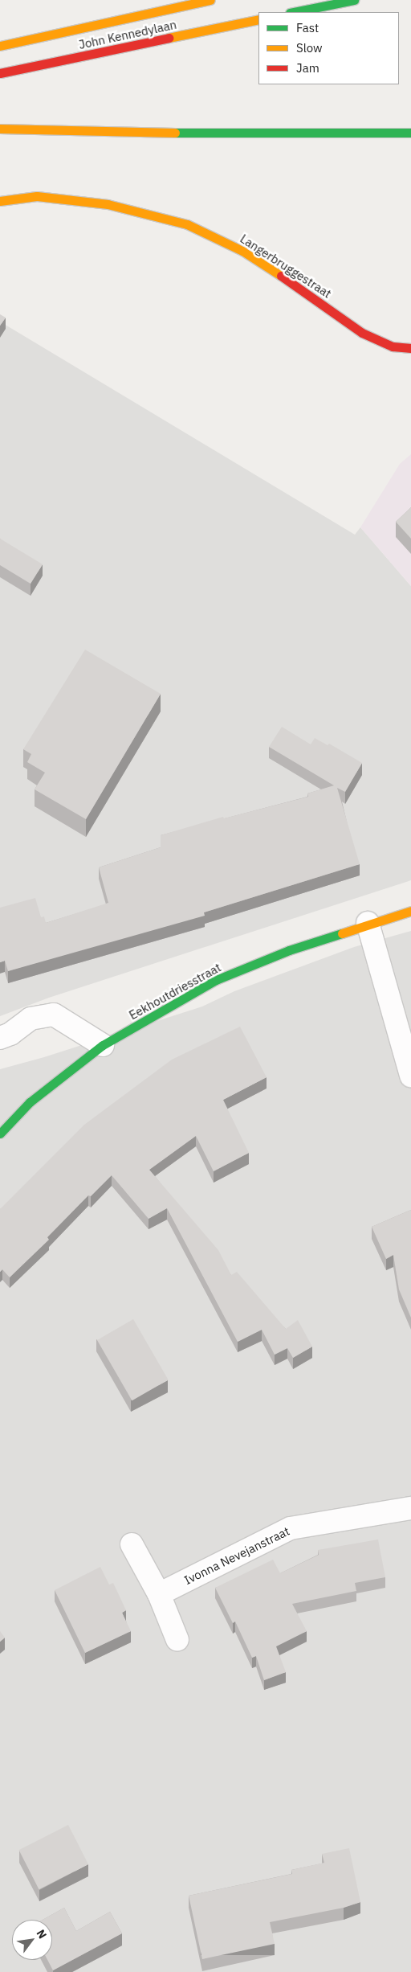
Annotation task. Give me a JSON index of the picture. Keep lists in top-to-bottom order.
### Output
{
  "streets": {
    "main road": ["John Kennedylaan", "Langerbruggestraat", "Eekhoutdriesstraat"],
    "street": ["Ivonna Nevejanstraat"]
  },
  "legend": ["Fast", "Slow", "Jam"],
  "north": "top right"
}
